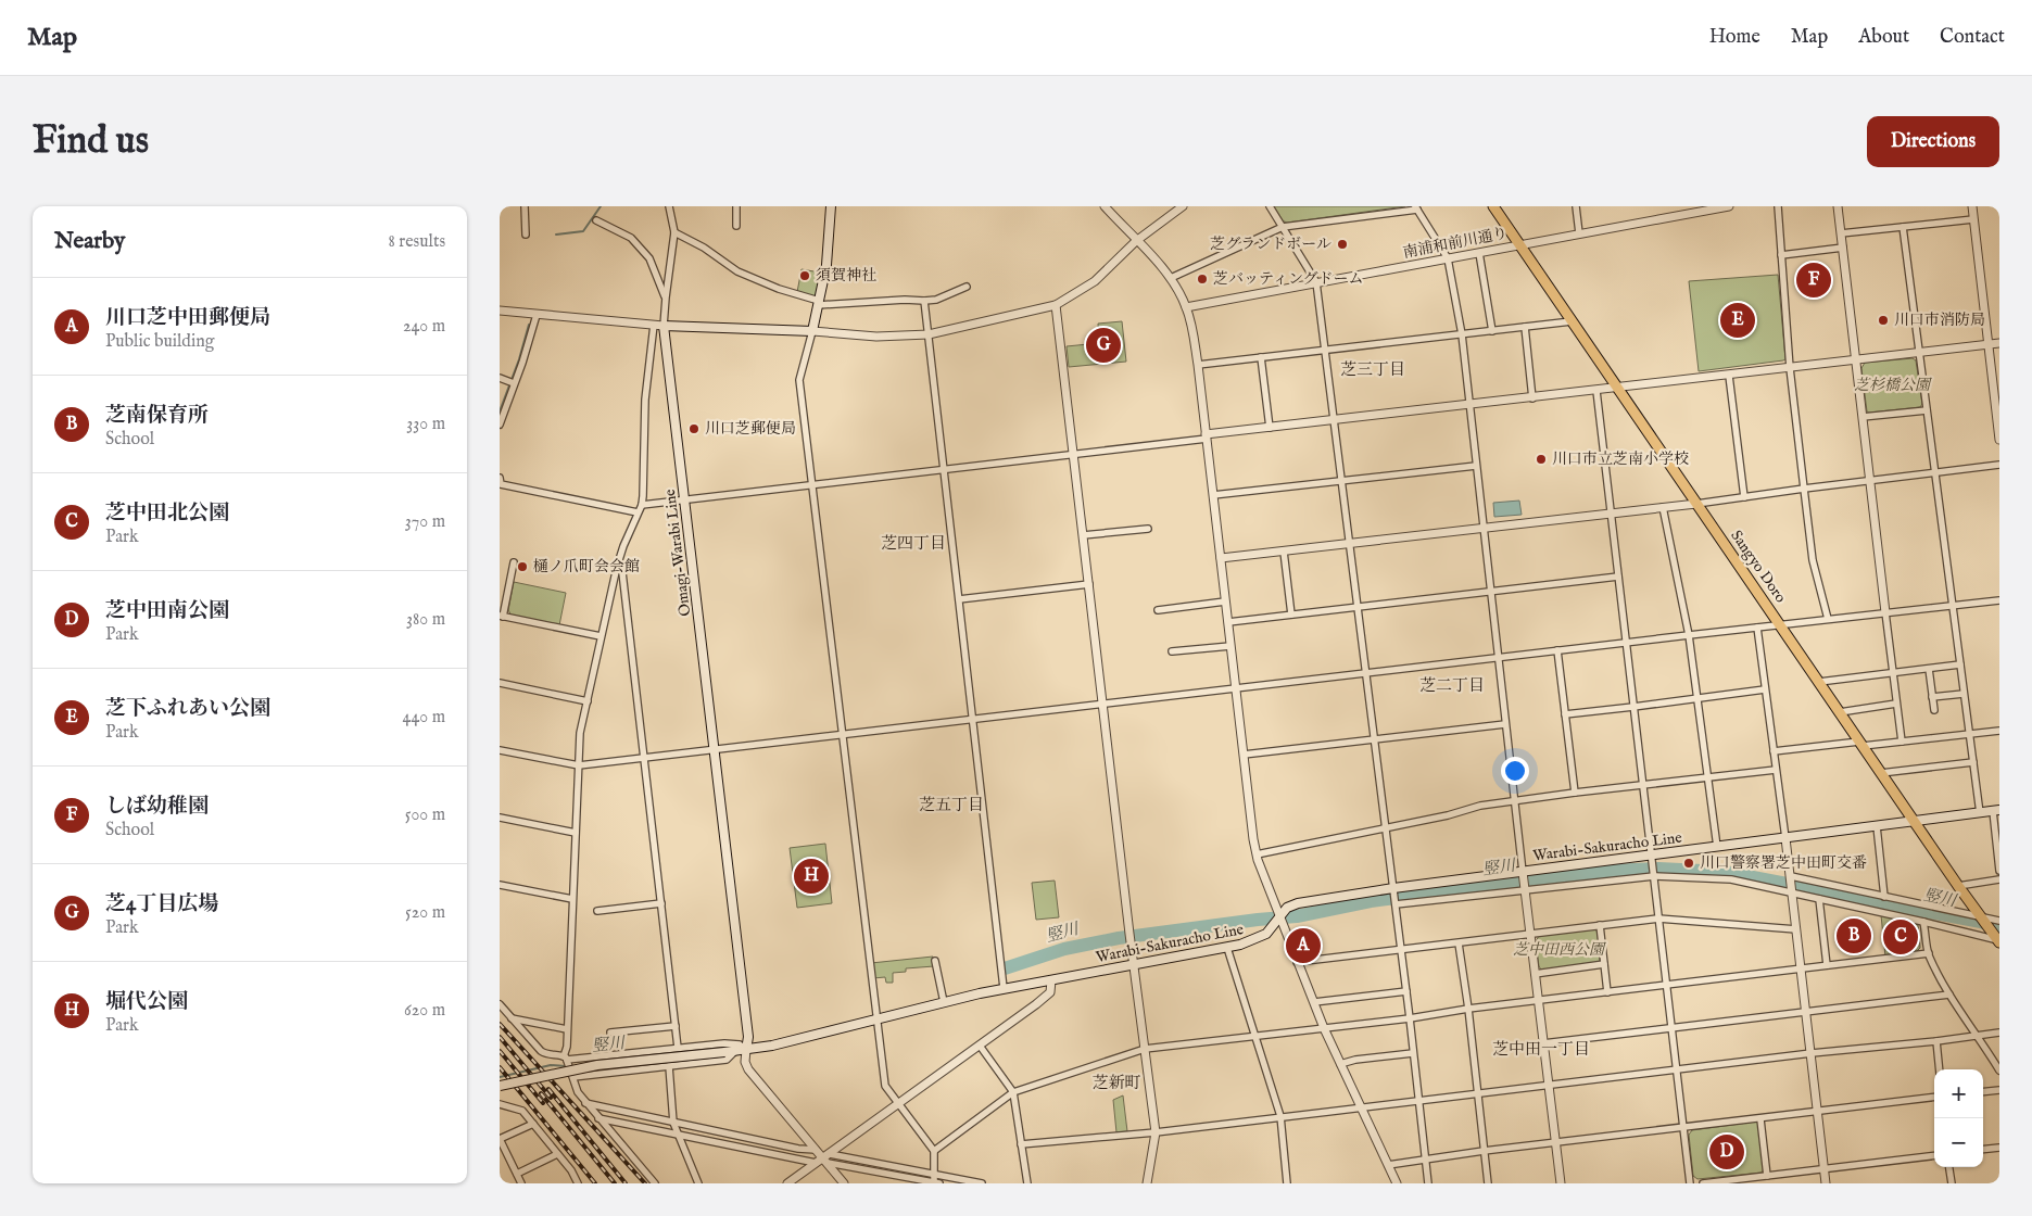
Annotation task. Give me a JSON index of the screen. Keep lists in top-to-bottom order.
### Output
{
  "streets": {
    "main road": ["Omagi-Warabi Line", "Sangyo Doro", "Warabi-Sakuracho Line"],
    "street": ["南浦和前川通り"]
  },
  "crossings": [
    ["南浦和前川通り", "Sangyo Doro"],
    ["Omagi-Warabi Line", "Warabi-Sakuracho Line"],
    ["Sangyo Doro", "Warabi-Sakuracho Line"]
  ],
  "districts": [
    "芝三丁目",
    "芝四丁目",
    "芝二丁目",
    "芝五丁目",
    "芝中田一丁目",
    "芝新町"
  ],
  "water": ["竪川"],
  "parks": ["芝杉橋公園", "芝中田西公園"],
  "places": [
    "芝グランドボール",
    "須賀神社",
    "芝バッティングドーム",
    "川口市消防局",
    "川口芝郵便局",
    "川口市立芝南小学校",
    "樋ノ爪町会会館",
    "川口警察署芝中田町交番"
  ],
  "page": {
    "header": "Map",
    "nav": [
      "Home",
      "Map",
      "About",
      "Contact"
    ],
    "buttons": "Directions",
    "title": "Find us",
    "heading": ["Nearby", "8 results"],
    "pins": [
      "F",
      "E",
      "G",
      "H",
      "B",
      "C",
      "A",
      "D"
    ],
    "list": [
      {
        "mark": "A",
        "name": "川口芝中田郵便局",
        "note": "Public building",
        "value": "240 m"
      },
      {
        "mark": "B",
        "name": "芝南保育所",
        "note": "School",
        "value": "330 m"
      },
      {
        "mark": "C",
        "name": "芝中田北公園",
        "note": "Park",
        "value": "370 m"
      },
      {
        "mark": "D",
        "name": "芝中田南公園",
        "note": "Park",
        "value": "380 m"
      },
      {
        "mark": "E",
        "name": "芝下ふれあい公園",
        "note": "Park",
        "value": "440 m"
      },
      {
        "mark": "F",
        "name": "しば幼稚園",
        "note": "School",
        "value": "500 m"
      },
      {
        "mark": "G",
        "name": "芝4丁目広場",
        "note": "Park",
        "value": "520 m"
      },
      {
        "mark": "H",
        "name": "堀代公園",
        "note": "Park",
        "value": "620 m"
      }
    ],
    "map_buttons": ["+", "−"]
  }
}
